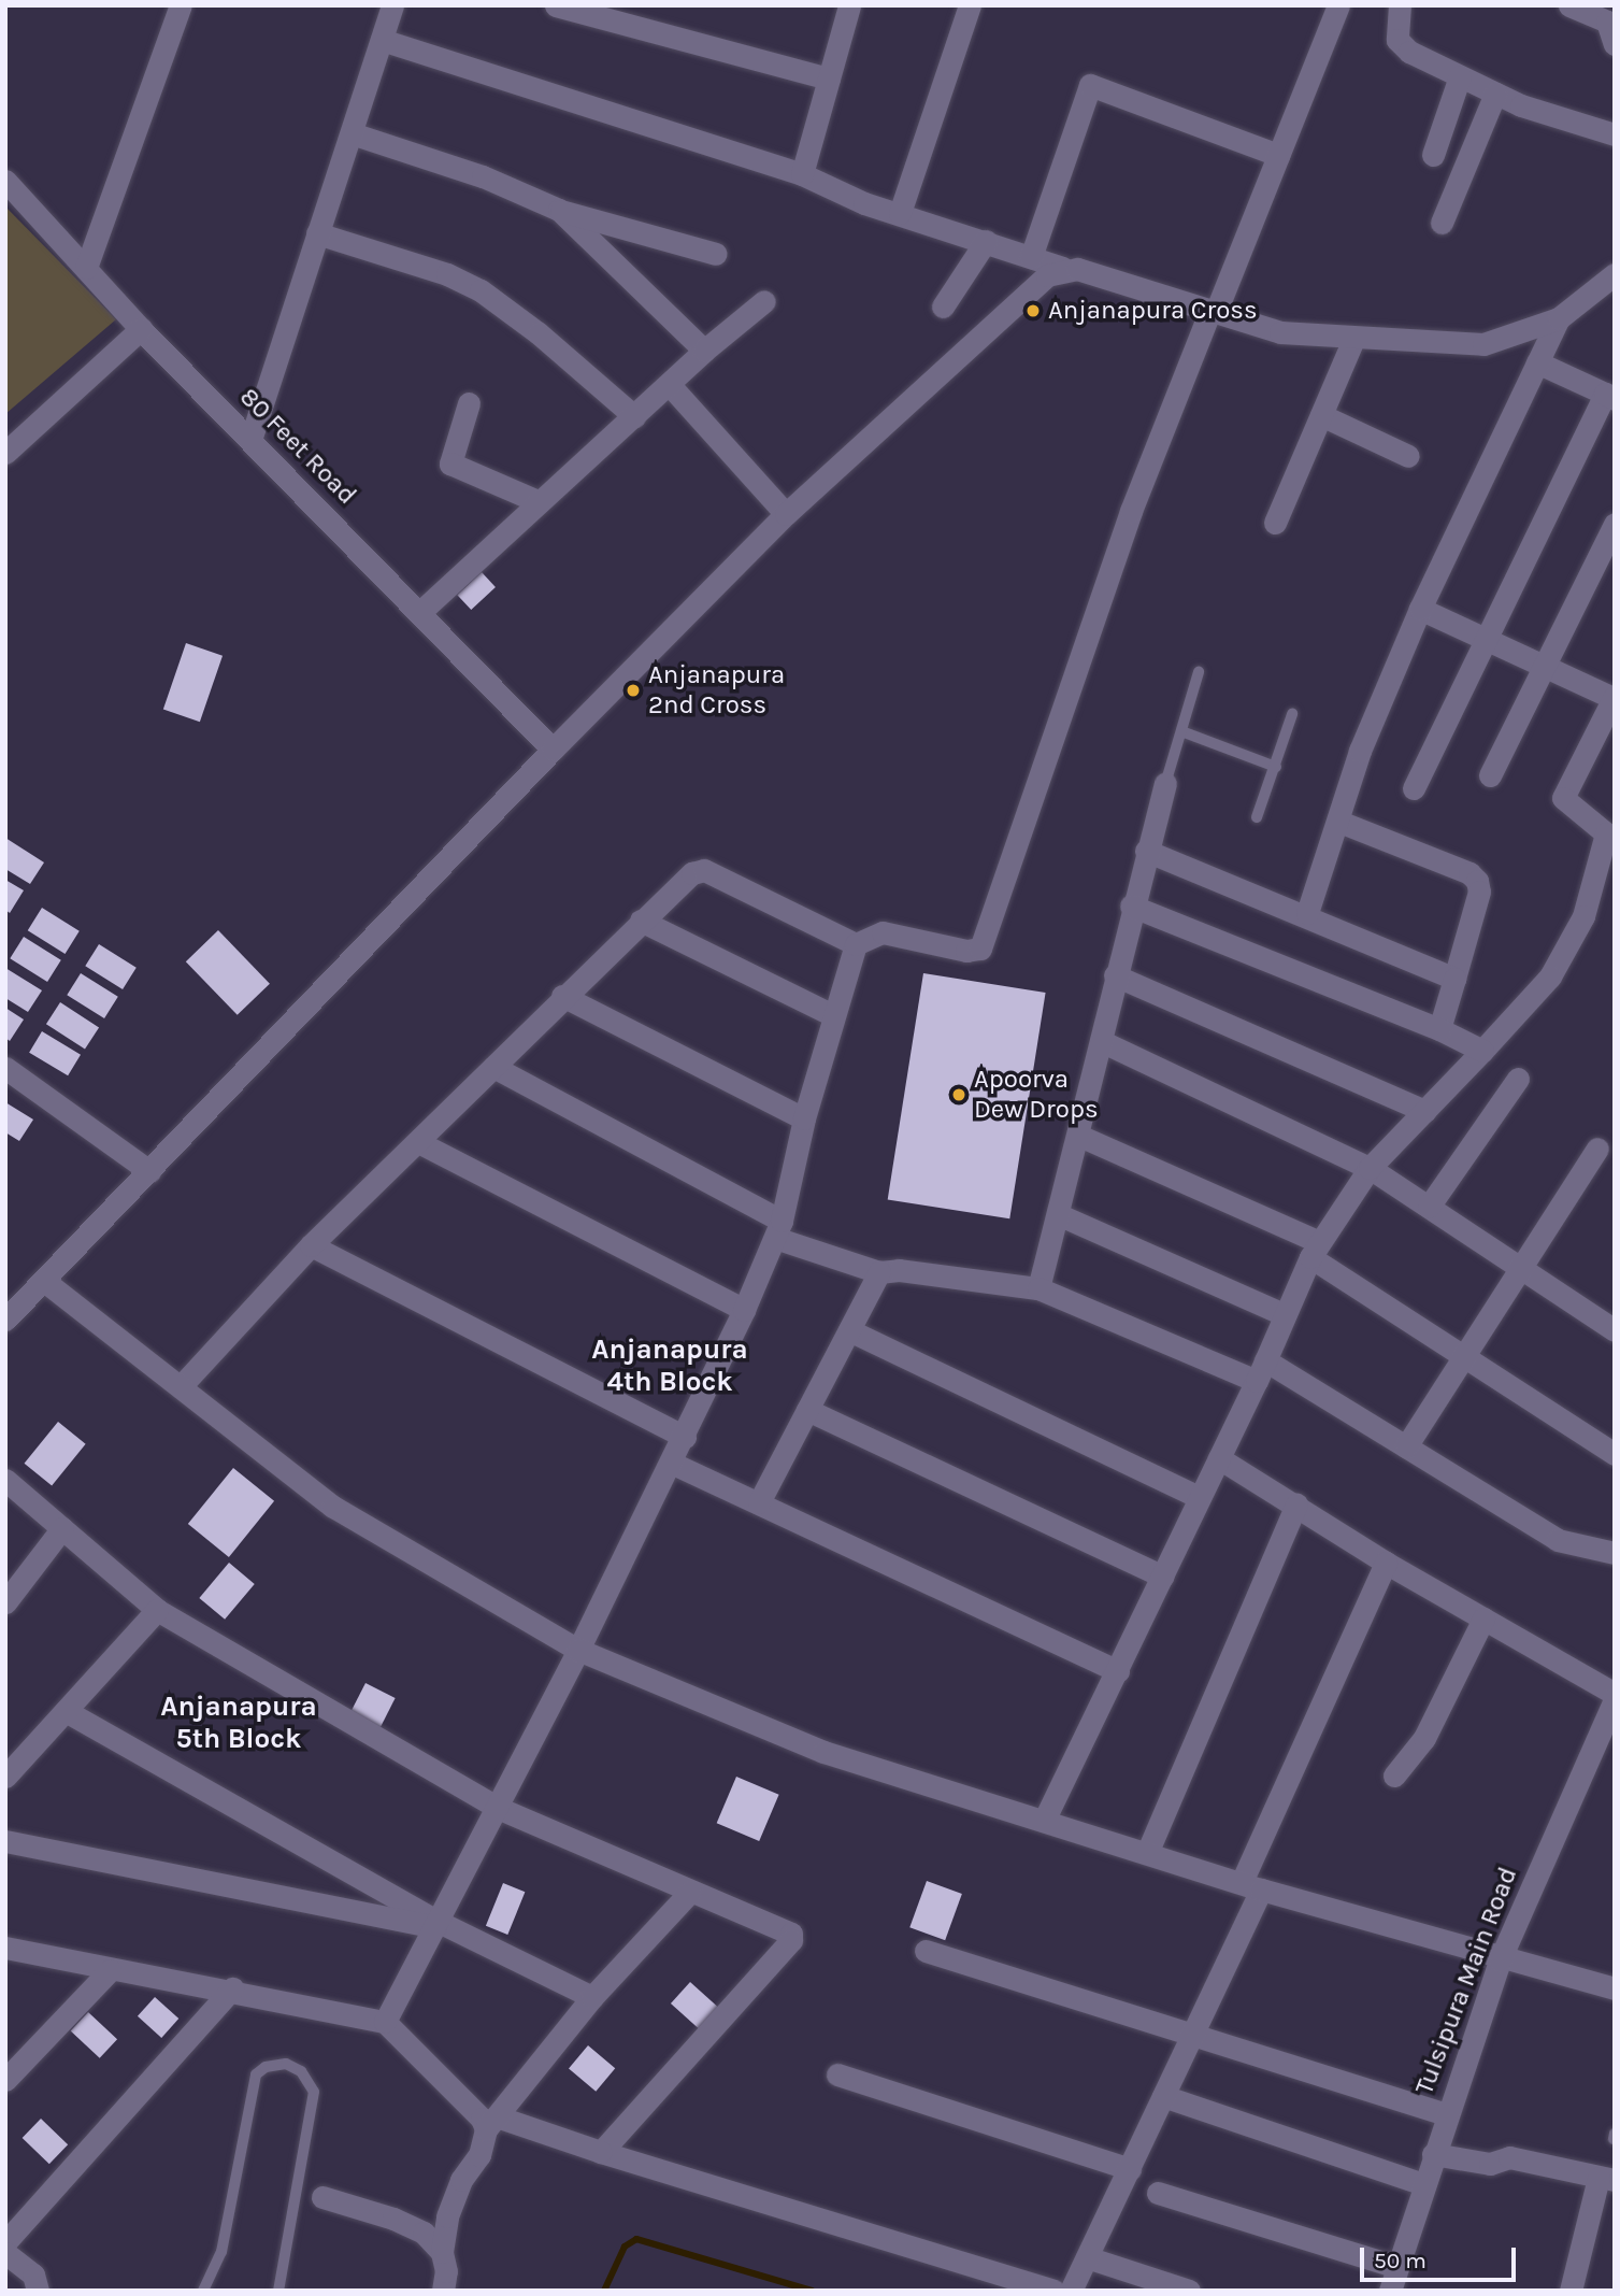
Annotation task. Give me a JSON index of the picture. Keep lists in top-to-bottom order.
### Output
{
  "streets": {
    "street": ["80 Feet Road", "Tulsipura Main Road"]
  },
  "districts": ["Anjanapura 4th Block", "Anjanapura 5th Block"],
  "places": ["Anjanapura Cross", "Anjanapura 2nd Cross", "Apoorva Dew Drops"],
  "scale_bar": "50 m"
}
